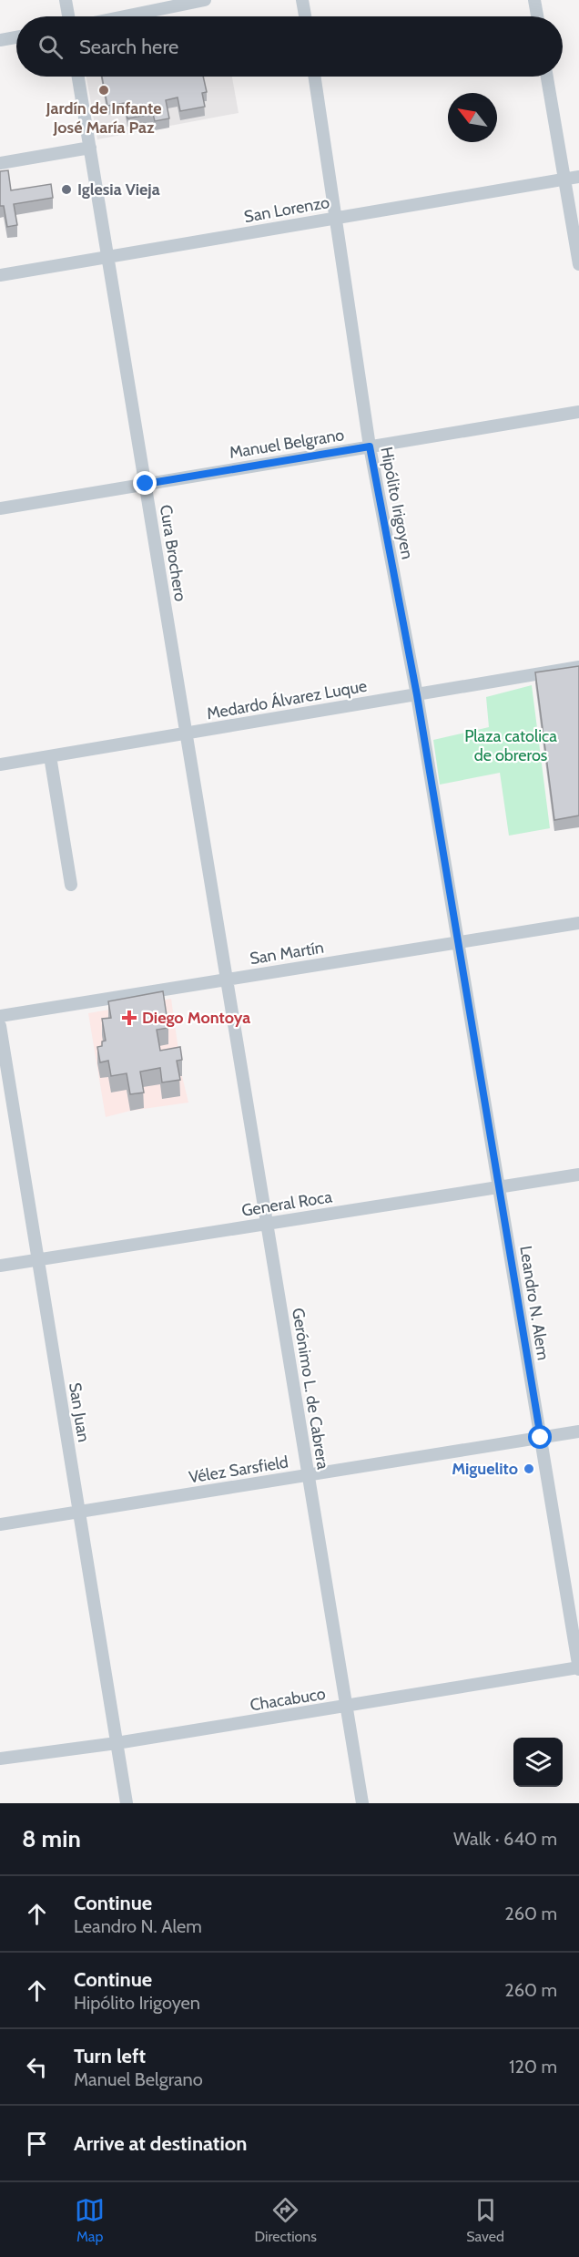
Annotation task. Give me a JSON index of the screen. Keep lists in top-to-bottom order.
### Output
{
  "streets": {
    "street": [
      "San Lorenzo",
      "Manuel Belgrano",
      "Hipólito Irigoyen",
      "Cura Brochero",
      "Medardo Álvarez Luque",
      "San Martín",
      "General Roca",
      "Leandro N. Alem",
      "Gerónimo L. de Cabrera",
      "San Juan",
      "Vélez Sarsfield",
      "Chacabuco"
    ]
  },
  "crossings": [
    ["San Lorenzo", "Hipólito Irigoyen"],
    ["San Lorenzo", "Cura Brochero"],
    ["Manuel Belgrano", "Hipólito Irigoyen"],
    ["Manuel Belgrano", "Cura Brochero"],
    ["Hipólito Irigoyen", "Medardo Álvarez Luque"],
    ["Hipólito Irigoyen", "San Martín"],
    ["Hipólito Irigoyen", "Leandro N. Alem"],
    ["Cura Brochero", "Medardo Álvarez Luque"],
    ["Cura Brochero", "San Martín"],
    ["Cura Brochero", "Gerónimo L. de Cabrera"],
    ["San Martín", "Leandro N. Alem"],
    ["San Martín", "Gerónimo L. de Cabrera"],
    ["General Roca", "Leandro N. Alem"],
    ["General Roca", "Gerónimo L. de Cabrera"],
    ["General Roca", "San Juan"],
    ["Leandro N. Alem", "Vélez Sarsfield"],
    ["Leandro N. Alem", "Chacabuco"],
    ["Gerónimo L. de Cabrera", "Vélez Sarsfield"],
    ["Gerónimo L. de Cabrera", "Chacabuco"],
    ["San Juan", "Vélez Sarsfield"],
    ["San Juan", "Chacabuco"]
  ],
  "parks": ["Plaza catolica de obreros"],
  "places": {
    "other": ["Jardín de Infante José María Paz", "Iglesia Vieja", "Miguelito"],
    "health": ["Diego Montoya"]
  },
  "north": "top left",
  "page": {
    "search": "Search here",
    "heading": ["8 min", "Walk · 640 m"],
    "list": [
      ["Continue", "Leandro N. Alem", "260 m"],
      ["Continue", "Hipólito Irigoyen", "260 m"],
      ["Turn left", "Manuel Belgrano", "120 m"],
      "Arrive at destination"
    ],
    "nav": ["Map", "Directions", "Saved"]
  }
}
